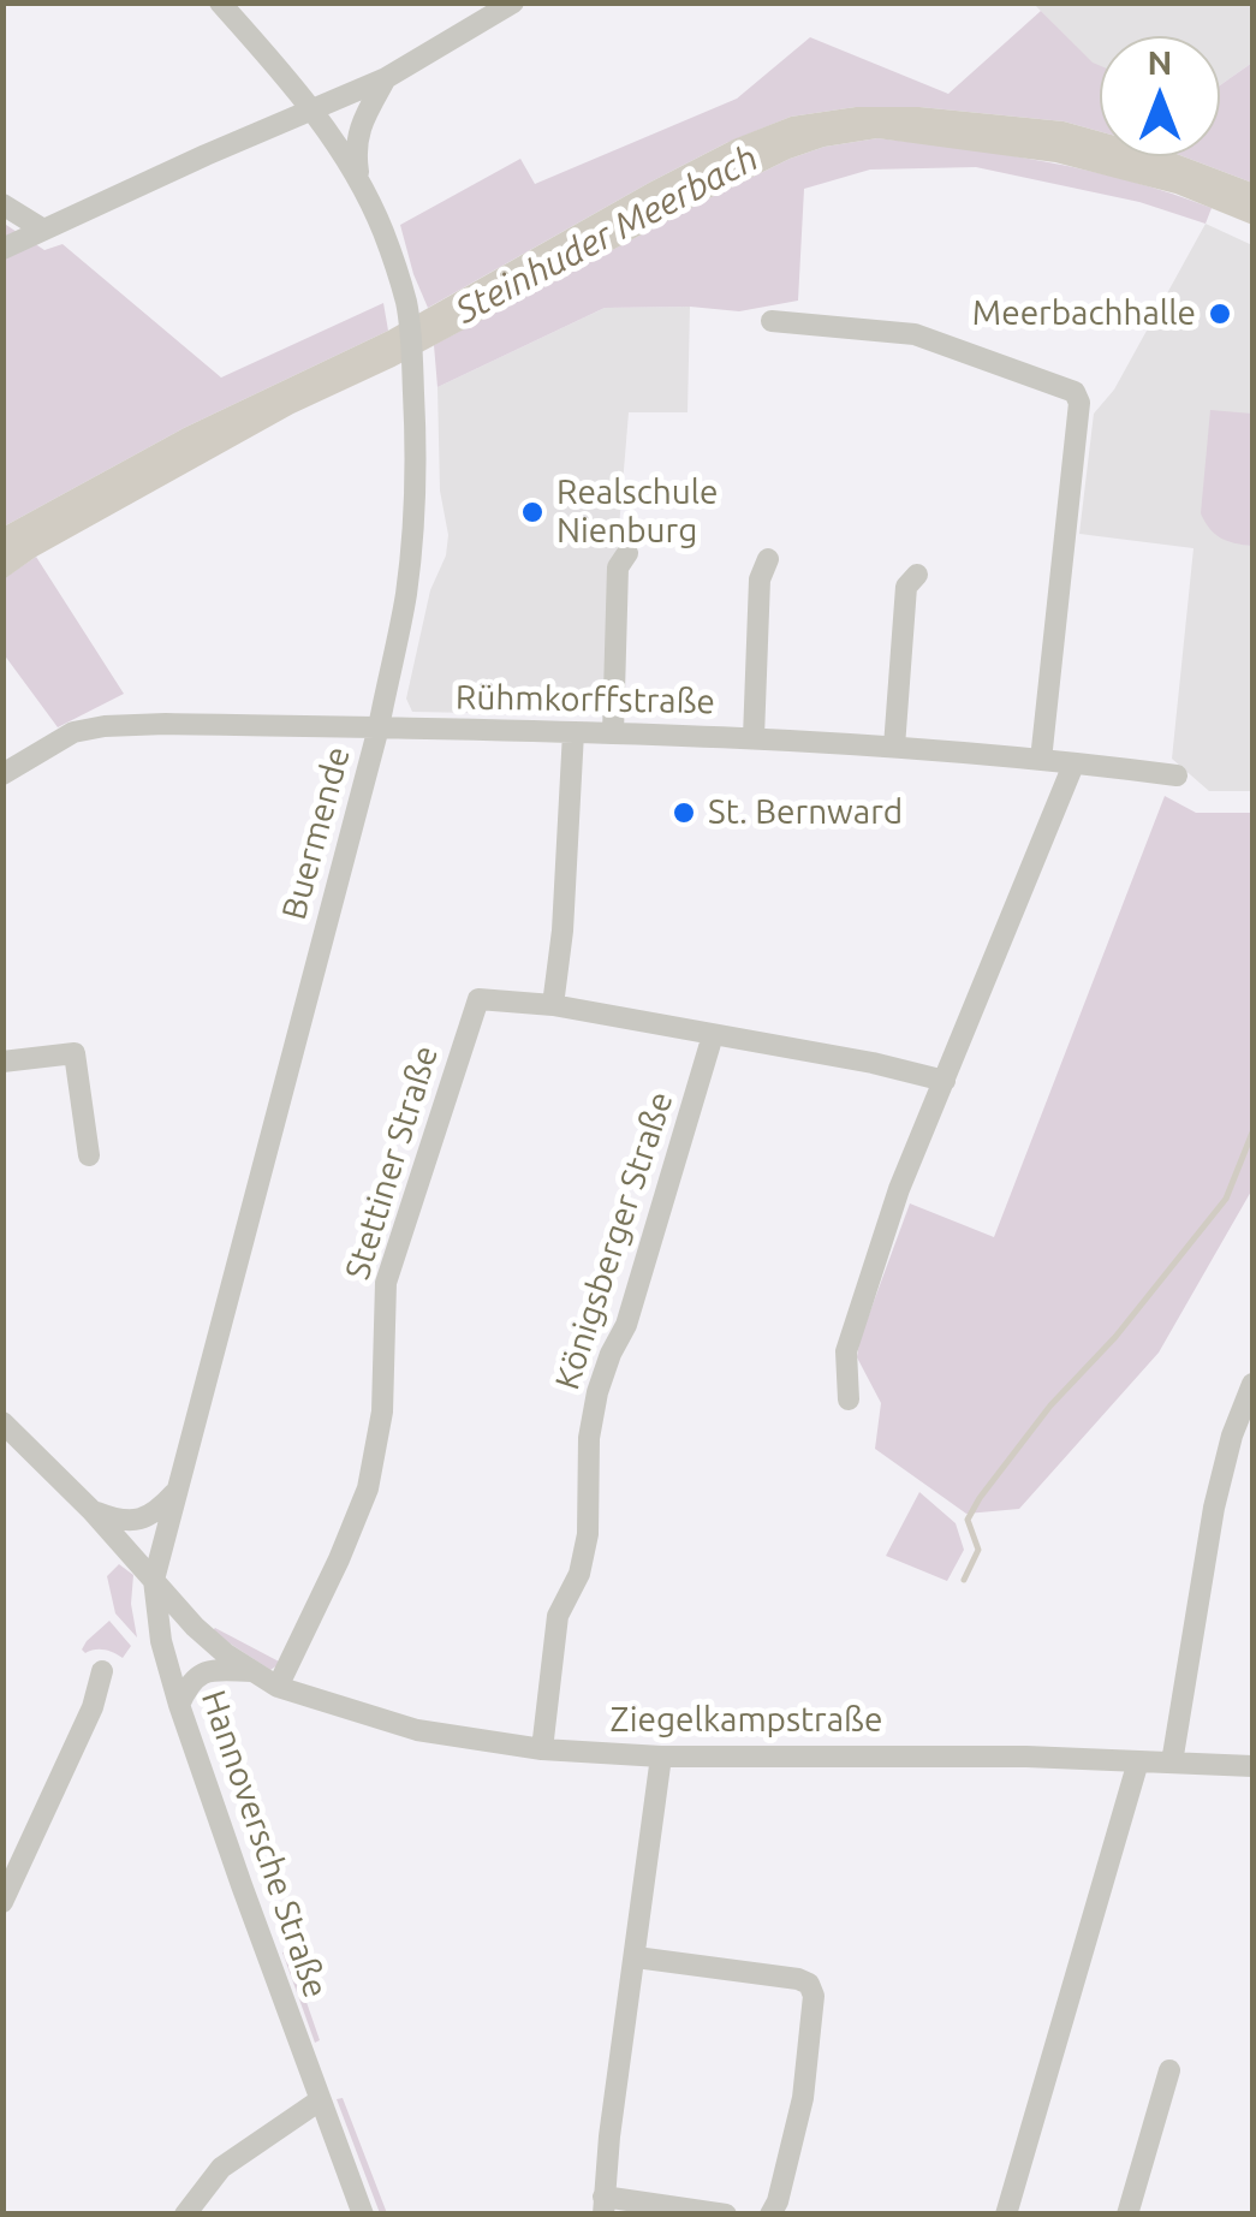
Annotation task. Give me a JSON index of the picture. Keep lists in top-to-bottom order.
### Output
{
  "streets": {
    "street": [
      "Rühmkorffstraße",
      "Buermende",
      "Stettiner Straße",
      "Königsberger Straße",
      "Ziegelkampstraße",
      "Hannoversche Straße"
    ]
  },
  "crossings": [
    ["Rühmkorffstraße", "Buermende"],
    ["Buermende", "Ziegelkampstraße"],
    ["Buermende", "Hannoversche Straße"],
    ["Stettiner Straße", "Ziegelkampstraße"],
    ["Königsberger Straße", "Ziegelkampstraße"],
    ["Ziegelkampstraße", "Hannoversche Straße"]
  ],
  "water": ["Steinhuder Meerbach"],
  "places": ["Meerbachhalle", "Realschule Nienburg", "St. Bernward"],
  "north": "top"
}
